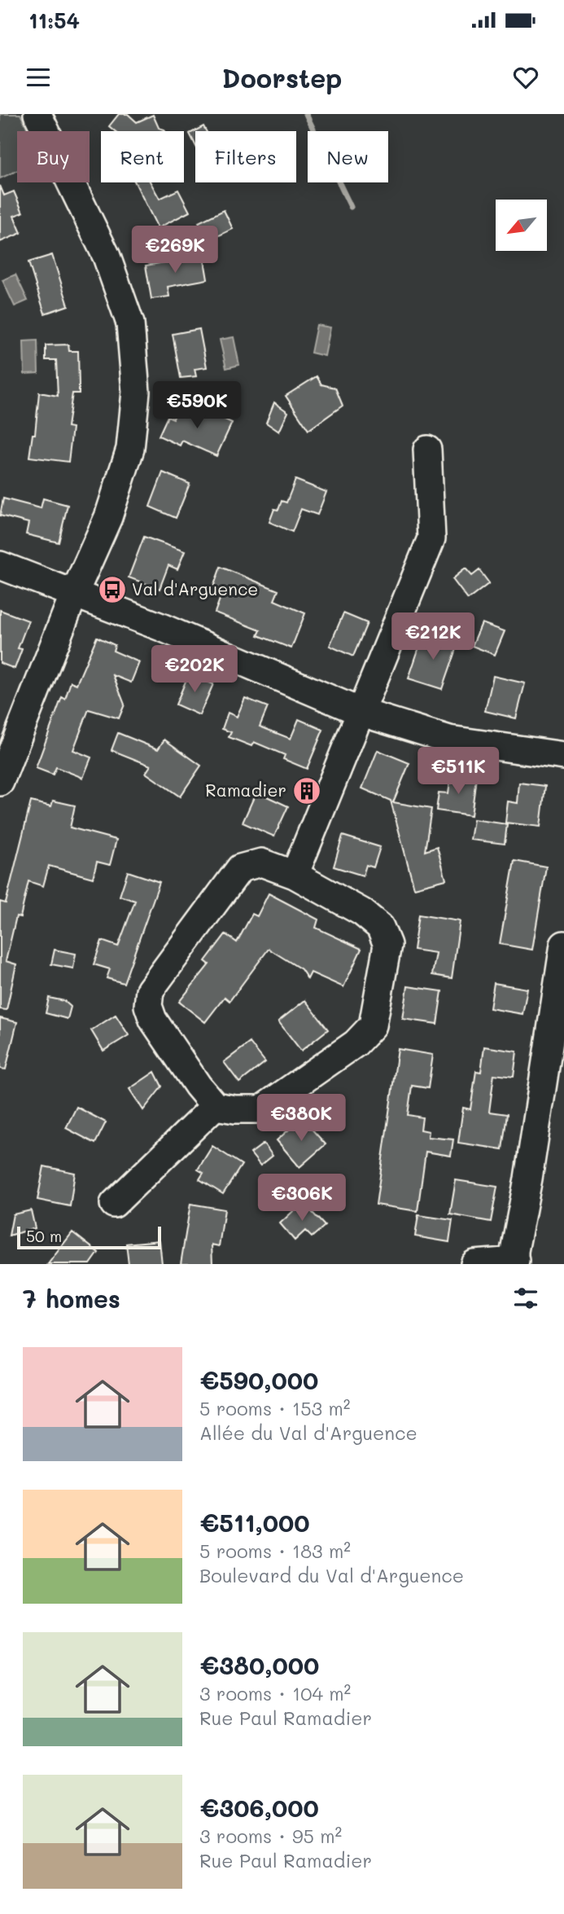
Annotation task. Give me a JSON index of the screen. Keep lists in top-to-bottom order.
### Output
{
  "places": {
    "bus stop": ["Val d'Arguence"],
    "building": ["Ramadier"]
  },
  "scale_bar": "50 m",
  "north": "bottom left",
  "page": {
    "status": "11:54",
    "header": "Doorstep",
    "chip": [
      "Buy",
      "Rent",
      "Filters",
      "New"
    ],
    "price": [
      "€269K",
      "€590K",
      "€212K",
      "€202K",
      "€511K",
      "€380K",
      "€306K"
    ],
    "scale": "50 m",
    "heading": "7 homes",
    "list": [
      {
        "name": "€590,000",
        "note": "5 rooms · 153 m² · Allée du Val d'Arguence"
      },
      {
        "name": "€511,000",
        "note": "5 rooms · 183 m² · Boulevard du Val d'Arguence"
      },
      {
        "name": "€380,000",
        "note": "3 rooms · 104 m² · Rue Paul Ramadier"
      },
      {
        "name": "€306,000",
        "note": "3 rooms · 95 m² · Rue Paul Ramadier"
      }
    ]
  }
}
